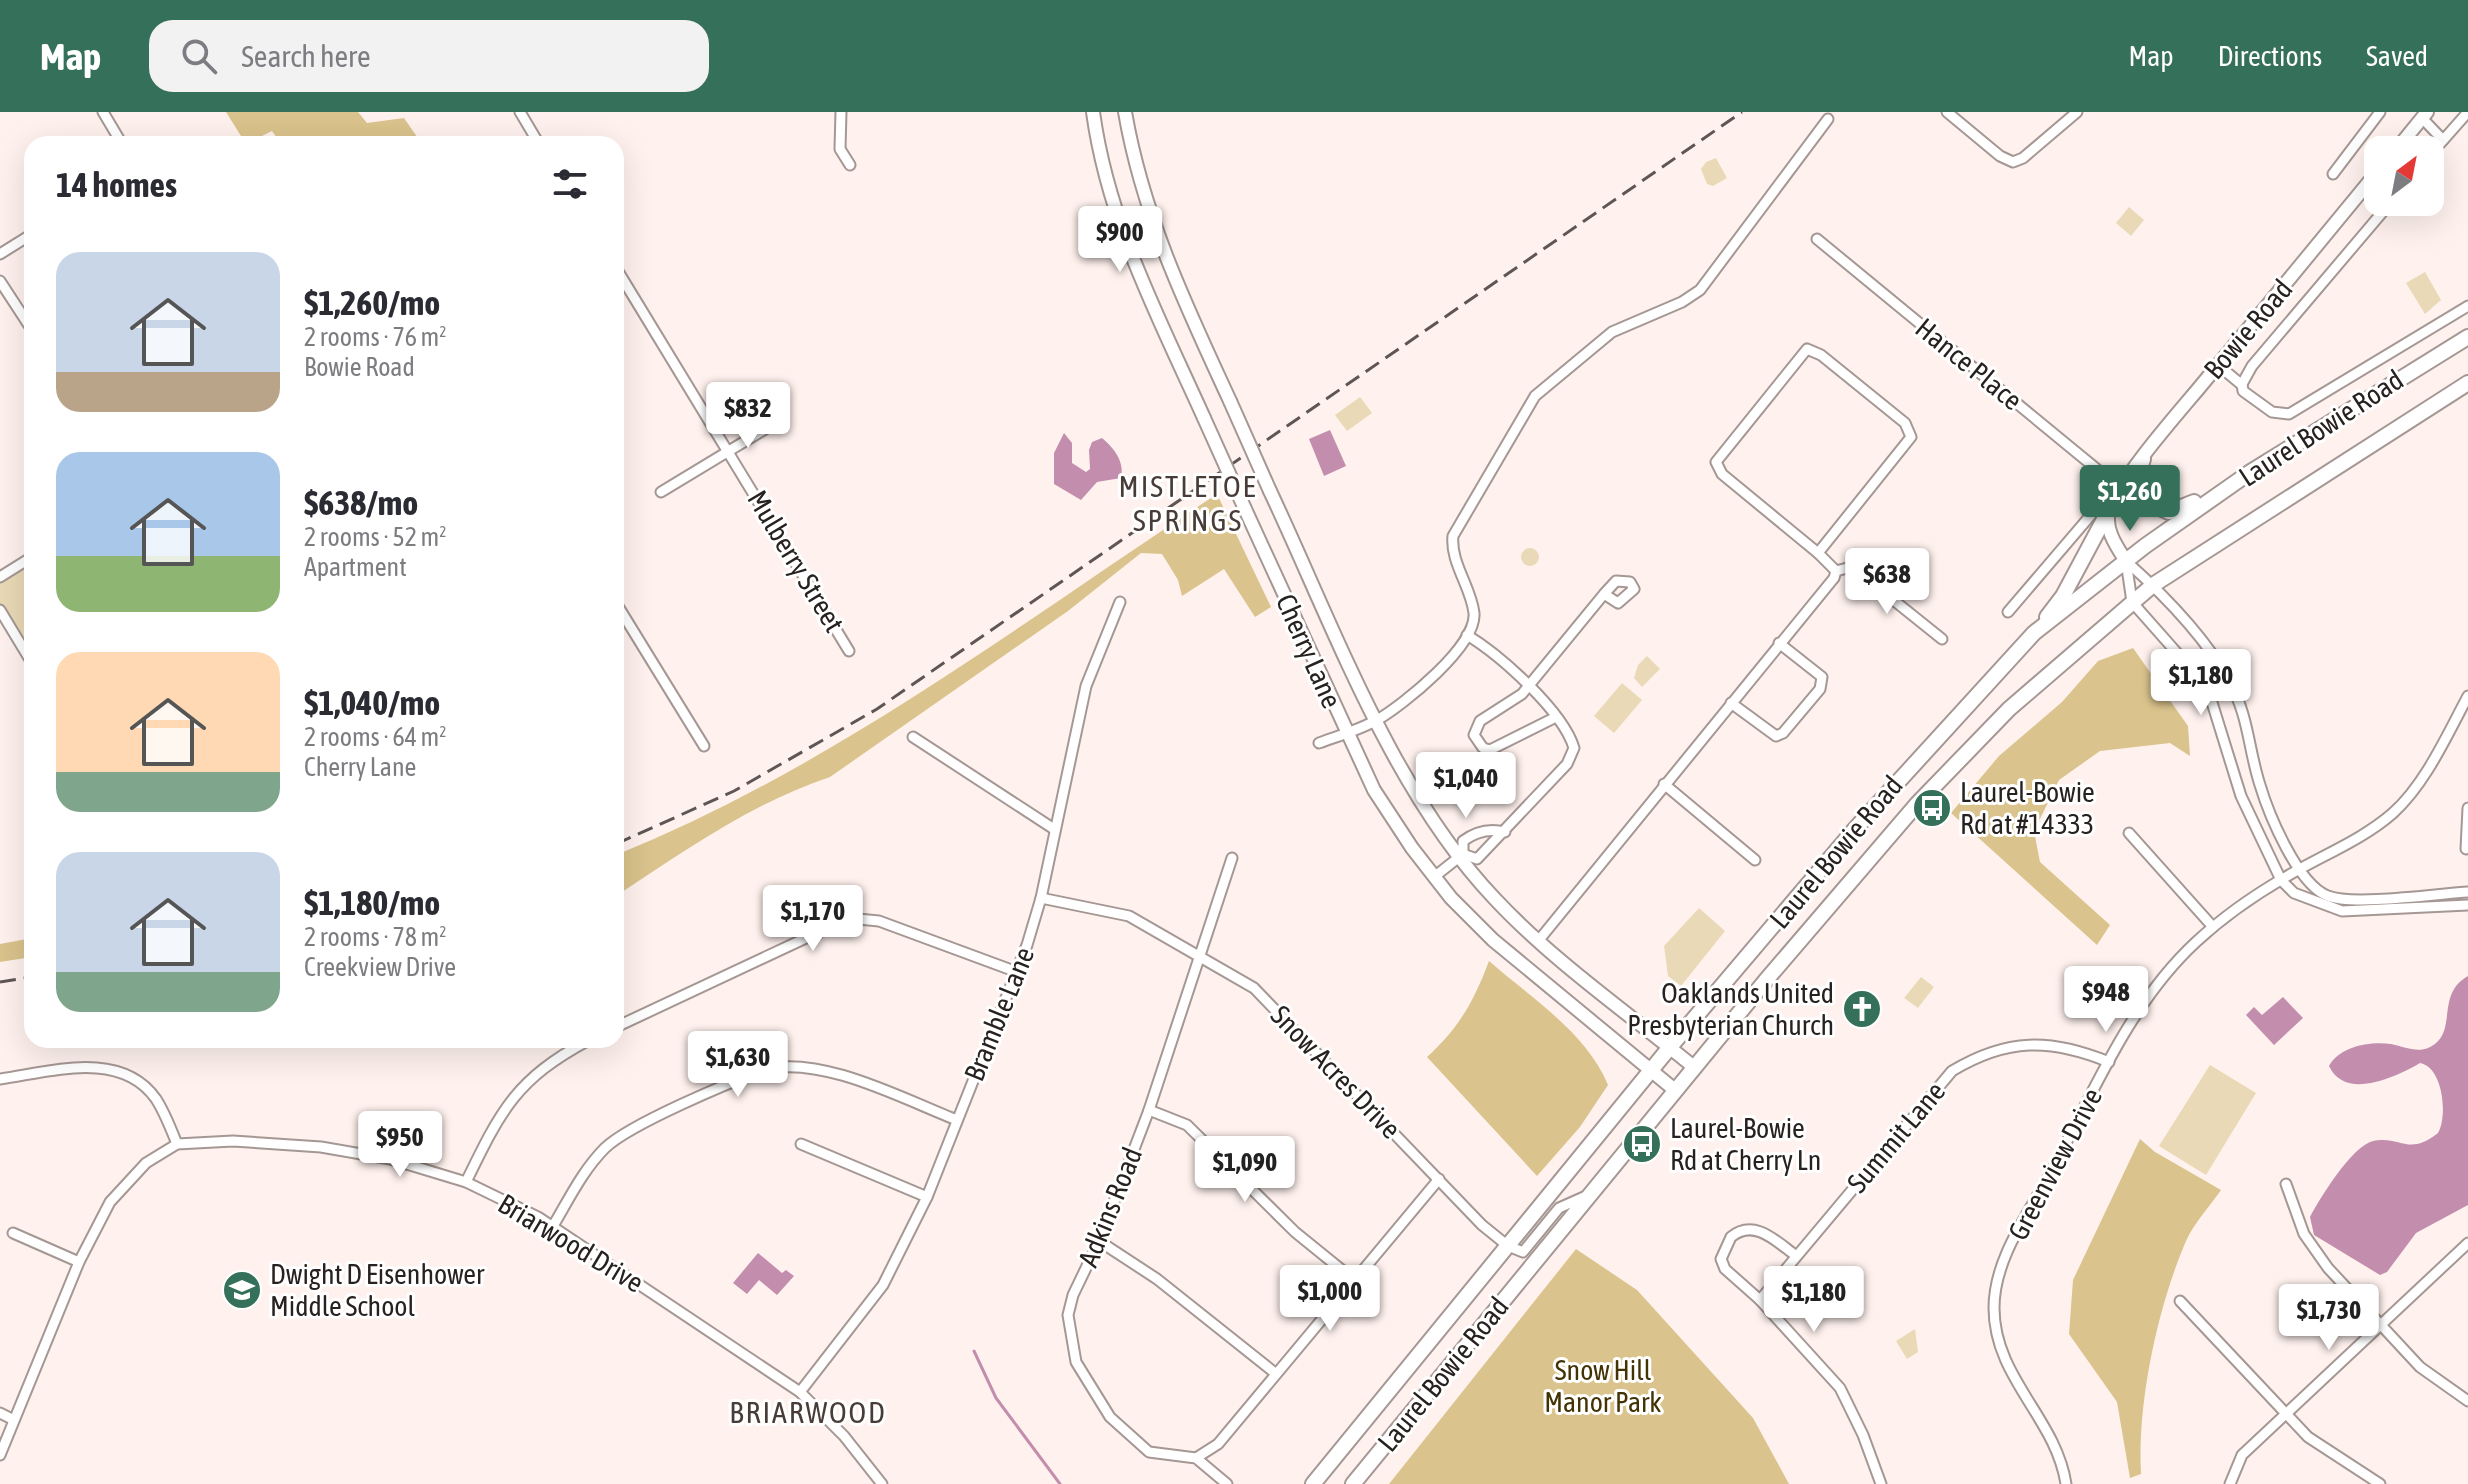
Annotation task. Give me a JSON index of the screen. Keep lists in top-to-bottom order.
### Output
{
  "streets": {
    "main road": ["Bowie Road", "Laurel Bowie Road", "Cherry Lane"],
    "street": [
      "Hance Place",
      "Mulberry Street",
      "Bramble Lane",
      "Snow Acres Drive",
      "Summit Lane",
      "Greenview Drive",
      "Adkins Road",
      "Briarwood Drive"
    ]
  },
  "crossings": [
    ["Bowie Road", "Hance Place"],
    ["Laurel Bowie Road", "Cherry Lane"],
    ["Laurel Bowie Road", "Snow Acres Drive"],
    ["Bramble Lane", "Snow Acres Drive"],
    ["Bramble Lane", "Briarwood Drive"],
    ["Snow Acres Drive", "Adkins Road"],
    ["Summit Lane", "Greenview Drive"]
  ],
  "districts": ["MISTLETOE SPRINGS", "BRIARWOOD"],
  "parks": ["Snow Hill Manor Park"],
  "places": {
    "bus stop": ["Laurel-Bowie Rd at #14333", "Laurel-Bowie Rd at Cherry Ln"],
    "church": ["Oaklands United Presbyterian Church"],
    "school or university": ["Dwight D Eisenhower Middle School"]
  },
  "north": "top right",
  "page": {
    "header": "Map",
    "search": "Search here",
    "nav": ["Map", "Directions", "Saved"],
    "heading": "14 homes",
    "price": [
      "$900",
      "$832",
      "$1,260",
      "$638",
      "$1,180",
      "$1,040",
      "$1,170",
      "$948",
      "$1,630",
      "$950",
      "$1,090",
      "$1,000",
      "$1,180",
      "$1,730"
    ],
    "list": [
      {
        "name": "$1,260/mo",
        "note": "2 rooms · 76 m² · Bowie Road"
      },
      {
        "name": "$638/mo",
        "note": "2 rooms · 52 m² · Apartment"
      },
      {
        "name": "$1,040/mo",
        "note": "2 rooms · 64 m² · Cherry Lane"
      },
      {
        "name": "$1,180/mo",
        "note": "2 rooms · 78 m² · Creekview Drive"
      }
    ]
  }
}
